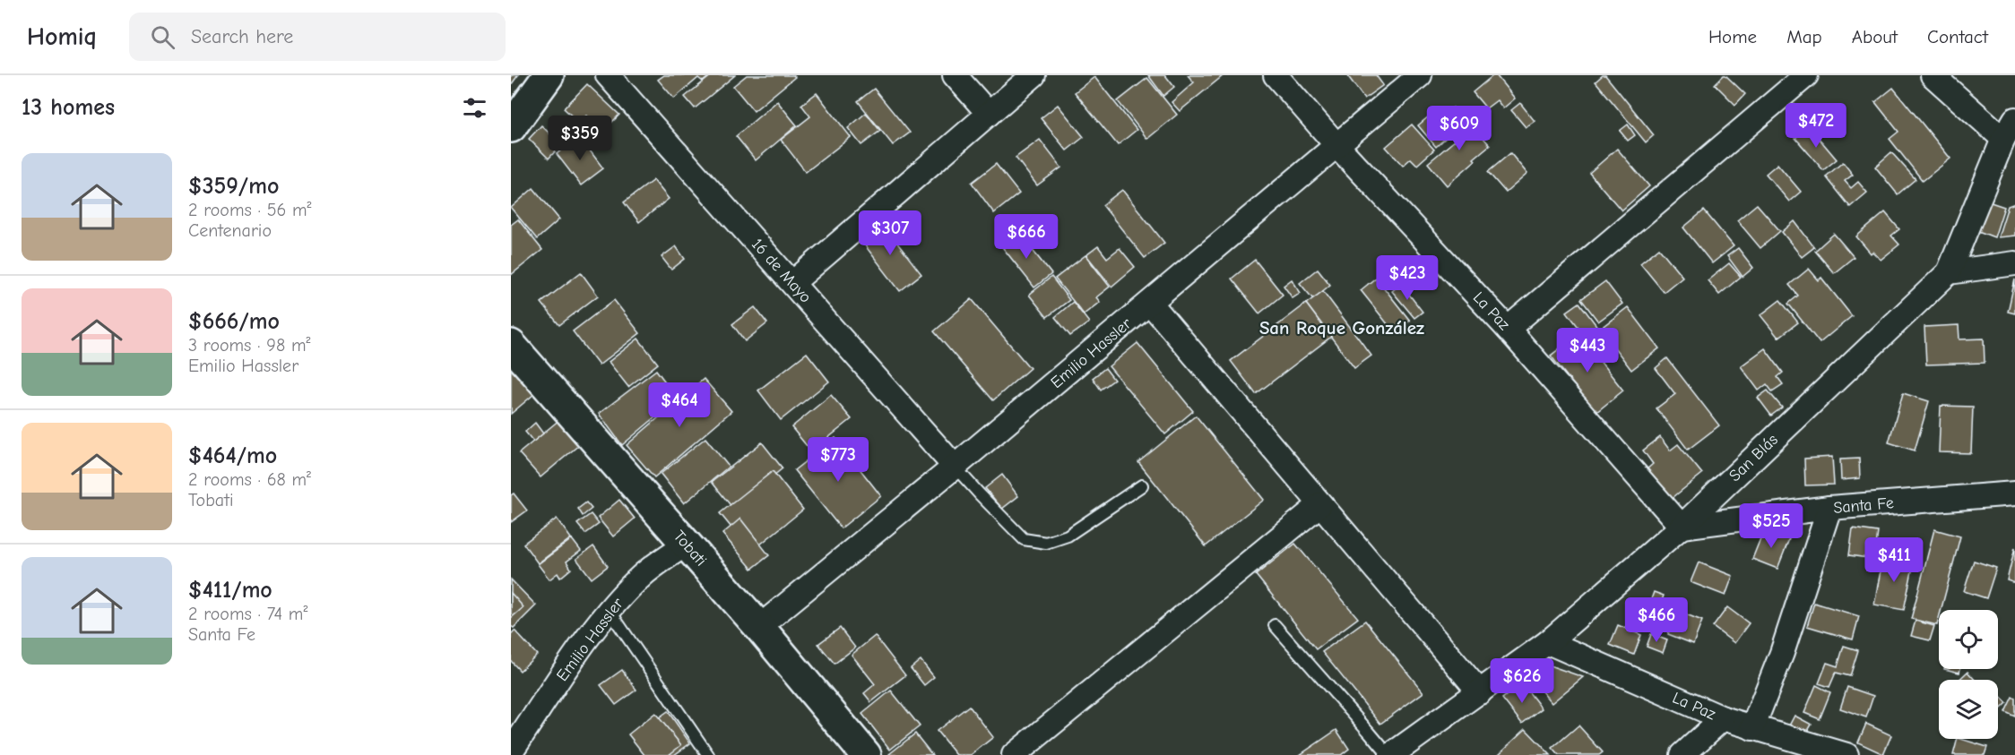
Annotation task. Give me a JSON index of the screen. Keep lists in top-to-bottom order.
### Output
{
  "streets": {
    "street": [
      "16 de Mayo",
      "La Paz",
      "Emilio Hassler",
      "San Blás",
      "Santa Fe",
      "Tobati"
    ]
  },
  "crossings": [
    ["16 de Mayo", "Emilio Hassler"],
    ["La Paz", "Emilio Hassler"],
    ["La Paz", "San Blás"],
    ["La Paz", "Santa Fe"],
    ["Emilio Hassler", "Tobati"],
    ["San Blás", "Santa Fe"]
  ],
  "districts": ["San Roque González"],
  "page": {
    "header": "Homiq",
    "search": "Search here",
    "nav": [
      "Home",
      "Map",
      "About",
      "Contact"
    ],
    "heading": "13 homes",
    "price": [
      "$472",
      "$609",
      "$359",
      "$307",
      "$666",
      "$423",
      "$443",
      "$464",
      "$773",
      "$525",
      "$411",
      "$466",
      "$626"
    ],
    "list": [
      {
        "name": "$359/mo",
        "note": "2 rooms · 56 m² · Centenario"
      },
      {
        "name": "$666/mo",
        "note": "3 rooms · 98 m² · Emilio Hassler"
      },
      {
        "name": "$464/mo",
        "note": "2 rooms · 68 m² · Tobati"
      },
      {
        "name": "$411/mo",
        "note": "2 rooms · 74 m² · Santa Fe"
      }
    ]
  }
}
